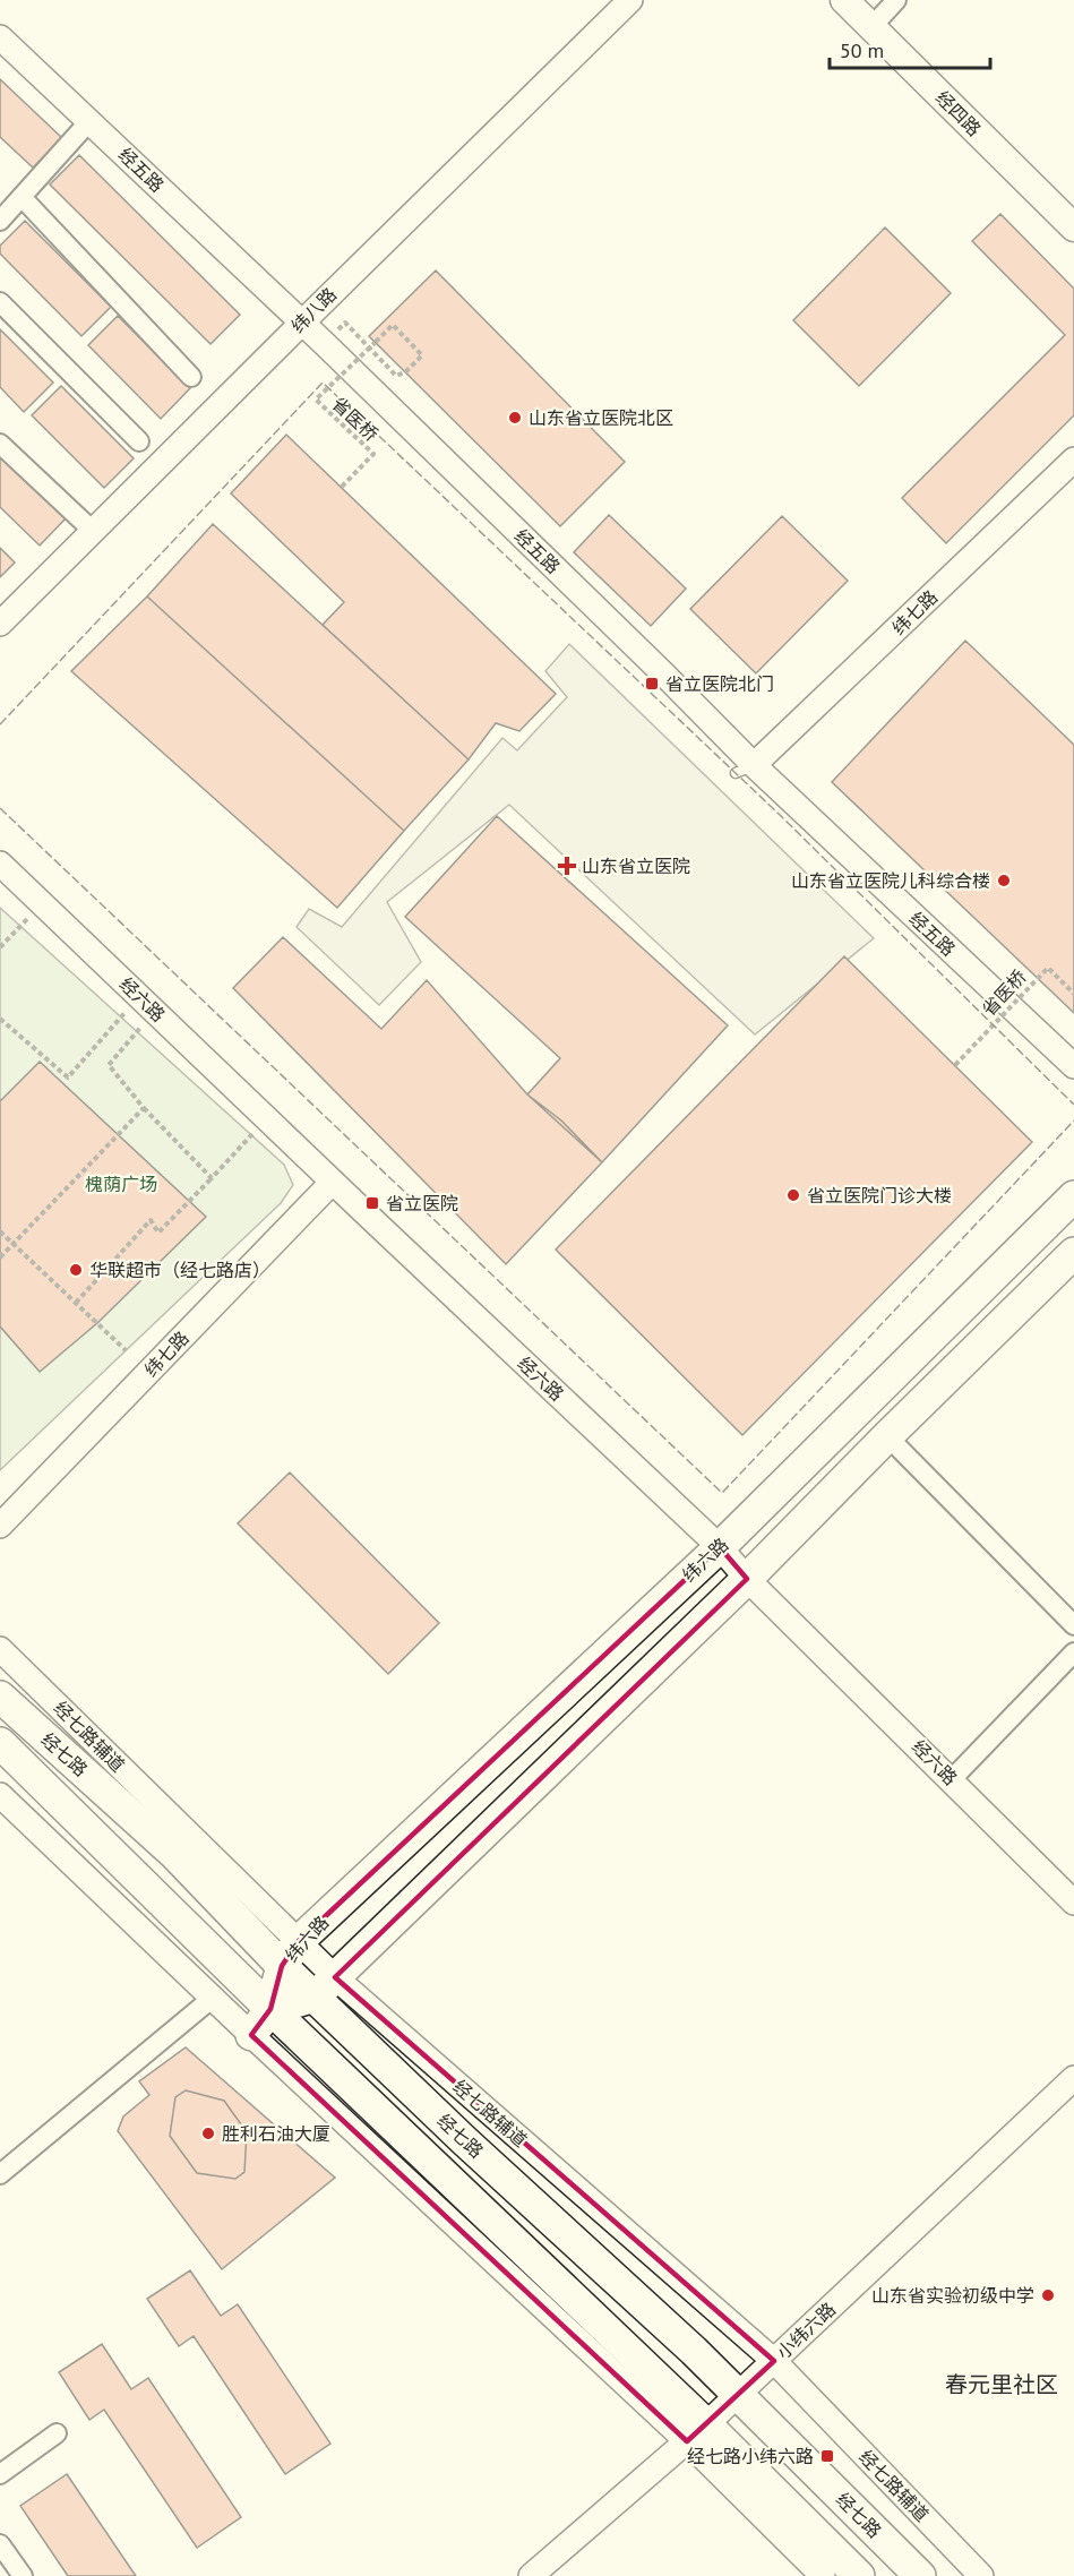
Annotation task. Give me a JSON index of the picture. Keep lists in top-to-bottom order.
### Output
{
  "streets": {
    "main road": ["经四路", "纬六路", "经七路"],
    "street": [
      "经五路",
      "纬八路",
      "纬七路",
      "经六路",
      "经七路辅道",
      "小纬六路"
    ],
    "path": ["省医桥"]
  },
  "crossings": [
    ["经五路", "纬八路"],
    ["经五路", "纬七路"],
    ["纬七路", "经六路"],
    ["经六路", "纬六路"],
    ["纬六路", "经七路辅道"],
    ["纬六路", "经七路"],
    ["经七路辅道", "经七路"],
    ["经七路辅道", "小纬六路"],
    ["经七路", "小纬六路"]
  ],
  "districts": ["春元里社区"],
  "parks": ["槐荫广场"],
  "places": {
    "other": [
      "山东省立医院北区",
      "山东省立医院儿科综合楼",
      "省立医院门诊大楼",
      "华联超市（经七路店）",
      "胜利石油大厦",
      "山东省实验初级中学"
    ],
    "transit": ["省立医院北门", "省立医院", "经七路小纬六路"],
    "health": ["山东省立医院"]
  },
  "scale_bar": "50 m"
}
